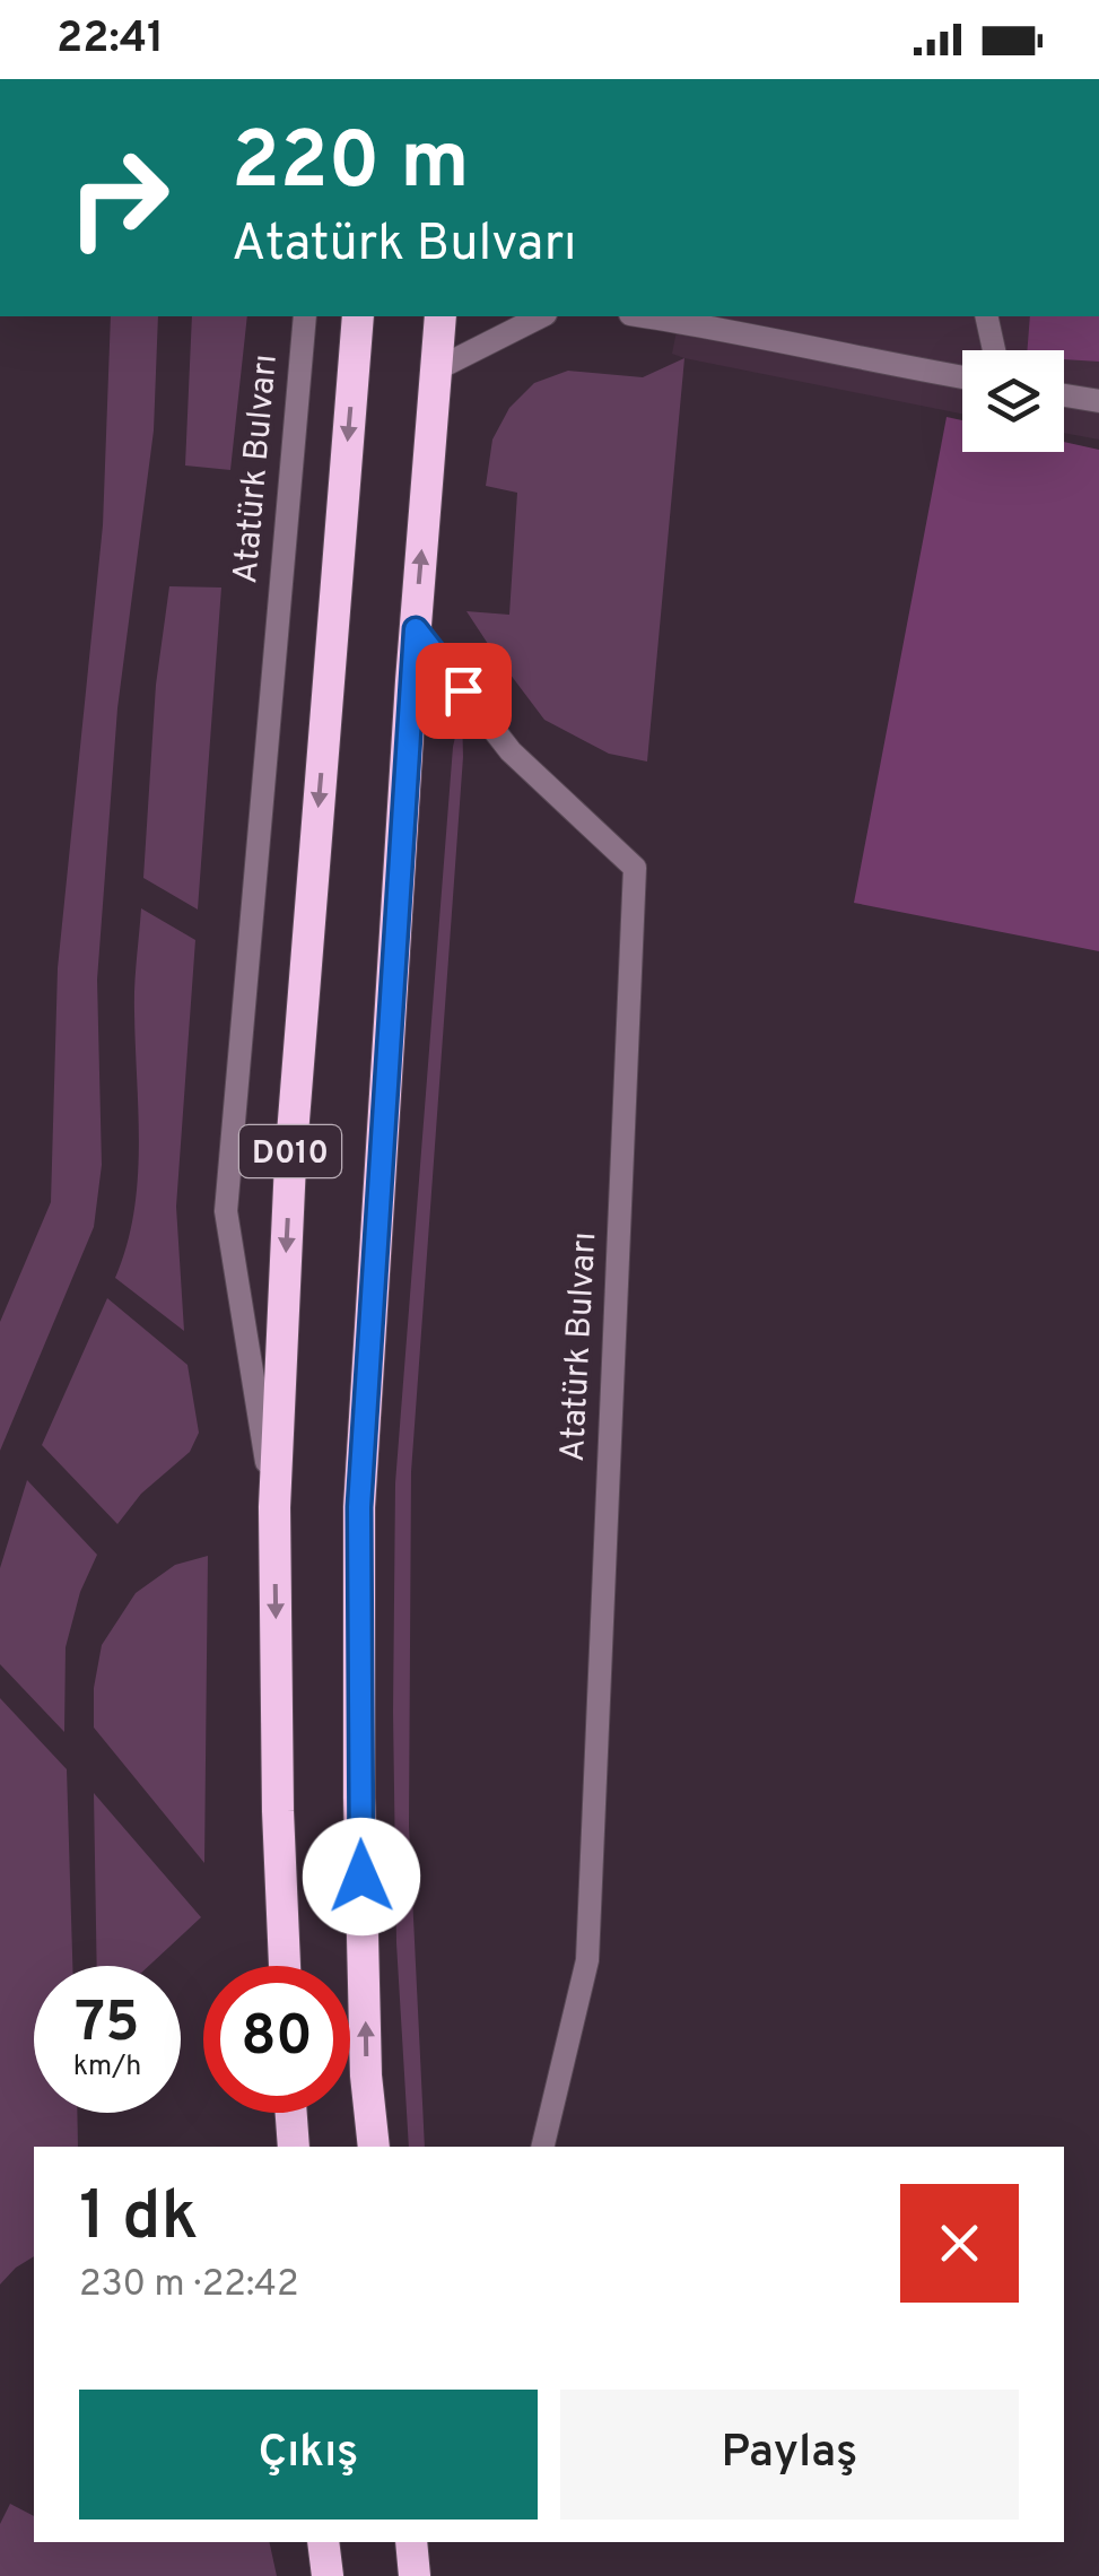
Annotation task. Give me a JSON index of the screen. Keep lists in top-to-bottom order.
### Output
{
  "streets": {
    "highway": ["Atatürk Bulvarı", "D010"]
  },
  "crossings": [
    ["Atatürk Bulvarı", "D010"]
  ],
  "page": {
    "status": "22:41",
    "turn": ["220 m", "Atatürk Bulvarı"],
    "speed": "75 km/h",
    "limit": "80",
    "heading": ["1 dk", "230 m · 22:42"],
    "buttons": ["Çıkış", "Paylaş"]
  }
}
